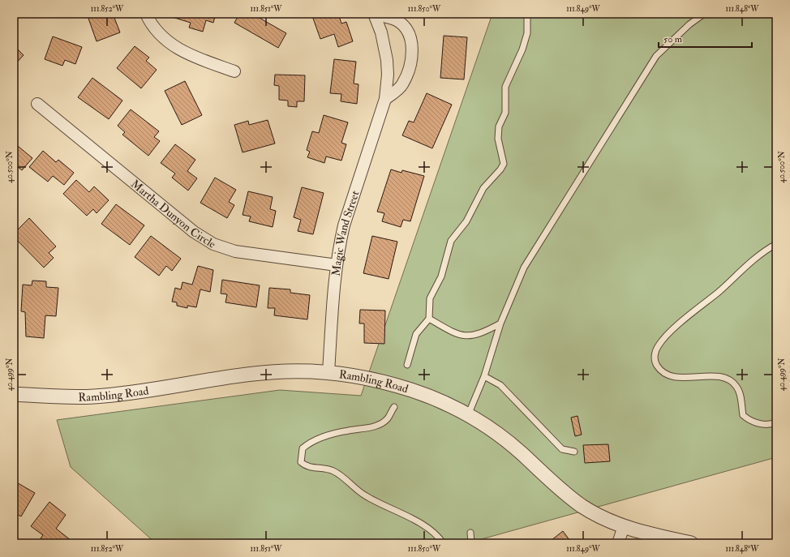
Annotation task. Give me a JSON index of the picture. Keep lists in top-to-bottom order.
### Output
{
  "streets": {
    "street": ["Martha Dunyon Circle", "Magic Wand Street", "Rambling Road"]
  },
  "crossings": [
    ["Martha Dunyon Circle", "Magic Wand Street"],
    ["Magic Wand Street", "Rambling Road"]
  ],
  "scale_bar": "50 m",
  "coordinates": [
    "111.852°W",
    "111.851°W",
    "111.850°W",
    "111.849°W",
    "111.848°W",
    "40.500°N",
    "40.499°N"
  ]
}
